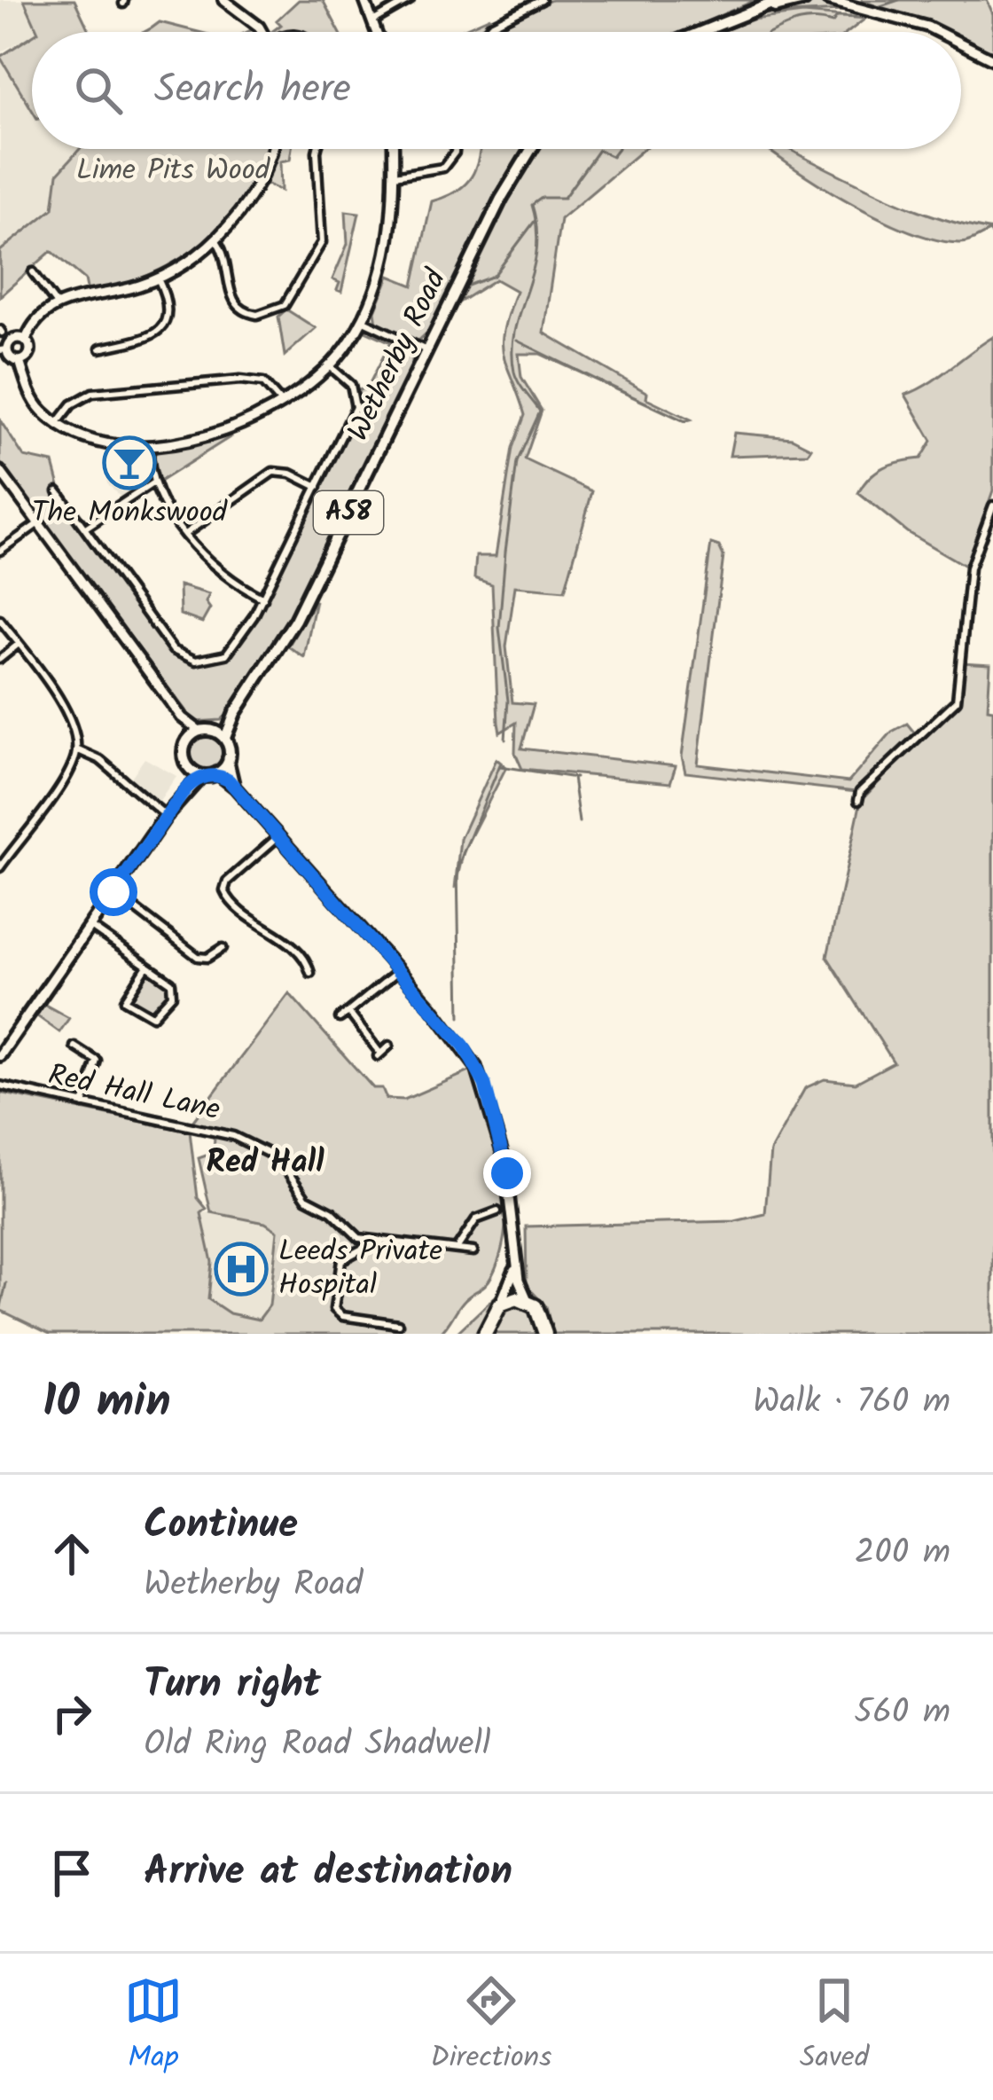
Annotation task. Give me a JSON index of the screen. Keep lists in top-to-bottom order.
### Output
{
  "streets": {
    "main road": ["Wetherby Road", "A58"],
    "street": ["Red Hall Lane"]
  },
  "crossings": [
    ["Wetherby Road", "A58"]
  ],
  "districts": ["Red Hall"],
  "parks": ["Lime Pits Wood"],
  "places": {
    "bar": ["The Monkswood"],
    "hospital": ["Leeds Private Hospital"]
  },
  "page": {
    "search": "Search here",
    "heading": ["10 min", "Walk · 760 m"],
    "list": [
      ["Continue", "Wetherby Road", "200 m"],
      ["Turn right", "Old Ring Road Shadwell", "560 m"],
      "Arrive at destination"
    ],
    "nav": ["Map", "Directions", "Saved"]
  }
}
